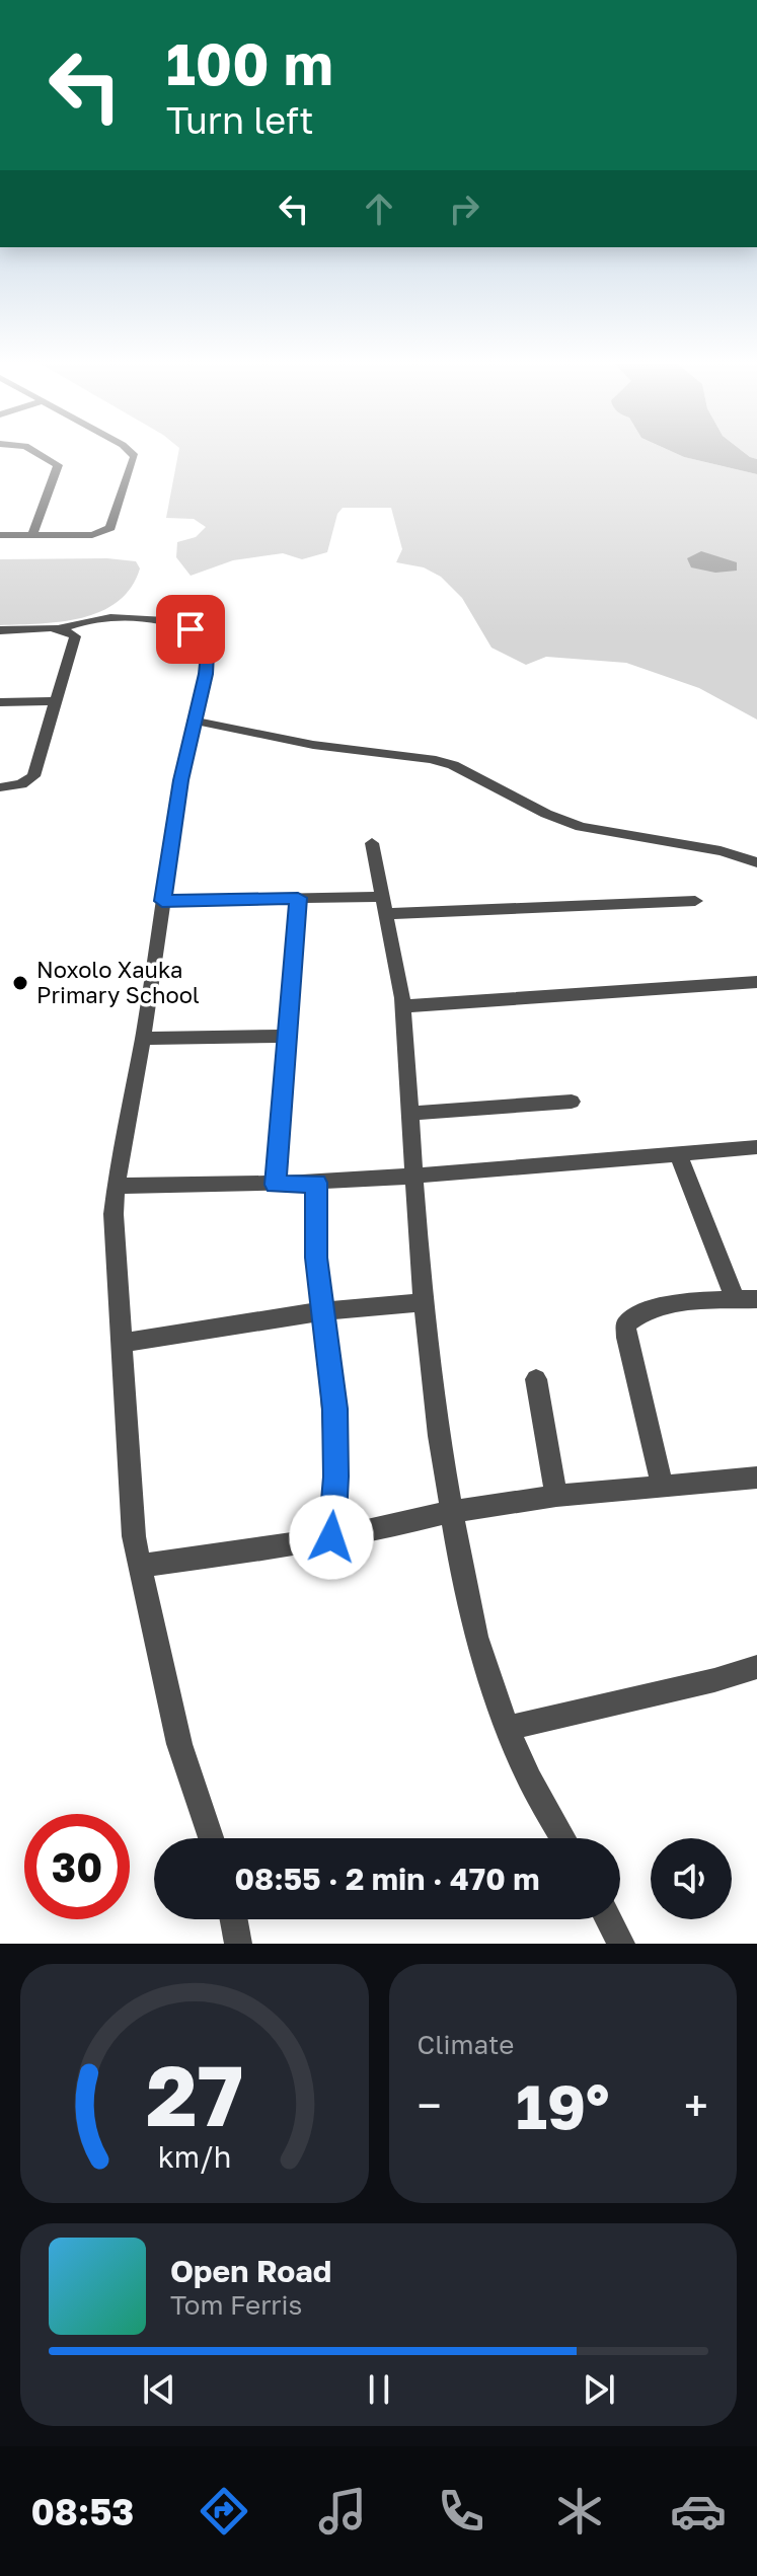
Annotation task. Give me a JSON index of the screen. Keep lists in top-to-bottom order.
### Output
{
  "places": ["Noxolo Xauka Primary School"],
  "page": {
    "turn": ["100 m", "Turn left"],
    "limit": "30",
    "trip": "08:55 · 2 min · 470 m",
    "tile": "Climate",
    "heat": ["−", "19°", "+"],
    "song": ["Open Road", "Tom Ferris"],
    "tabs": "08:53",
    "gauge": ["27", "km/h"]
  }
}
